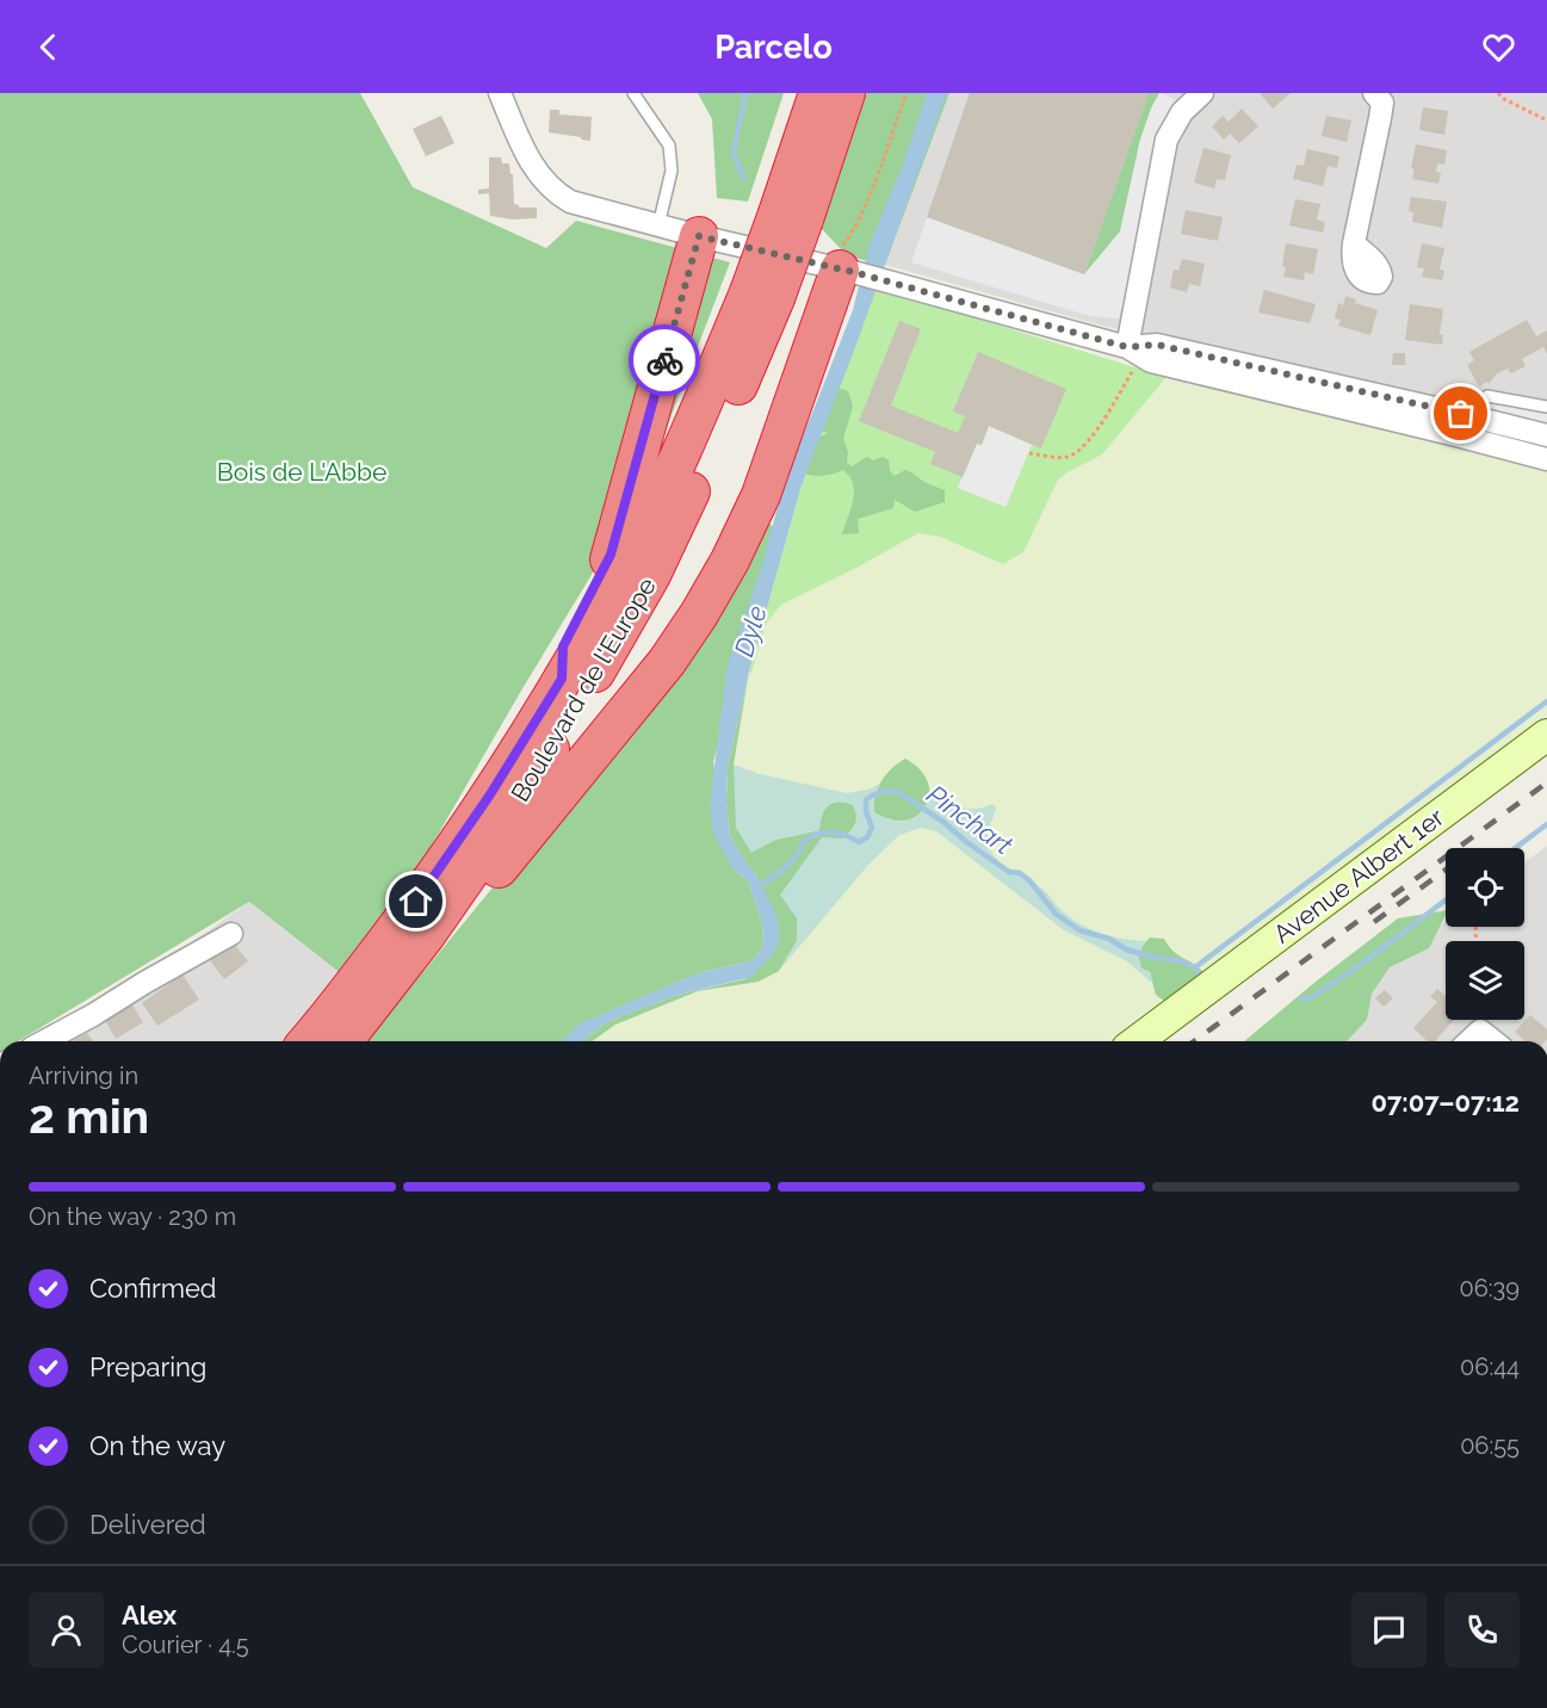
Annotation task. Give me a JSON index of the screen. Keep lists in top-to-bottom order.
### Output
{
  "streets": {
    "highway": ["Boulevard de l'Europe"],
    "main road": ["Avenue Albert 1er"]
  },
  "water": ["Dyle", "Pinchart"],
  "parks": ["Bois de L'Abbe"],
  "page": {
    "header": "Parcelo",
    "heading": ["2 min", "Arriving in", "07:07–07:12"],
    "panel": ["Alex", "Courier · 4.5"],
    "bar": "On the way · 230 m",
    "list": [
      ["Confirmed", "06:39"],
      ["Preparing", "06:44"],
      ["On the way", "06:55"],
      "Delivered"
    ]
  }
}
